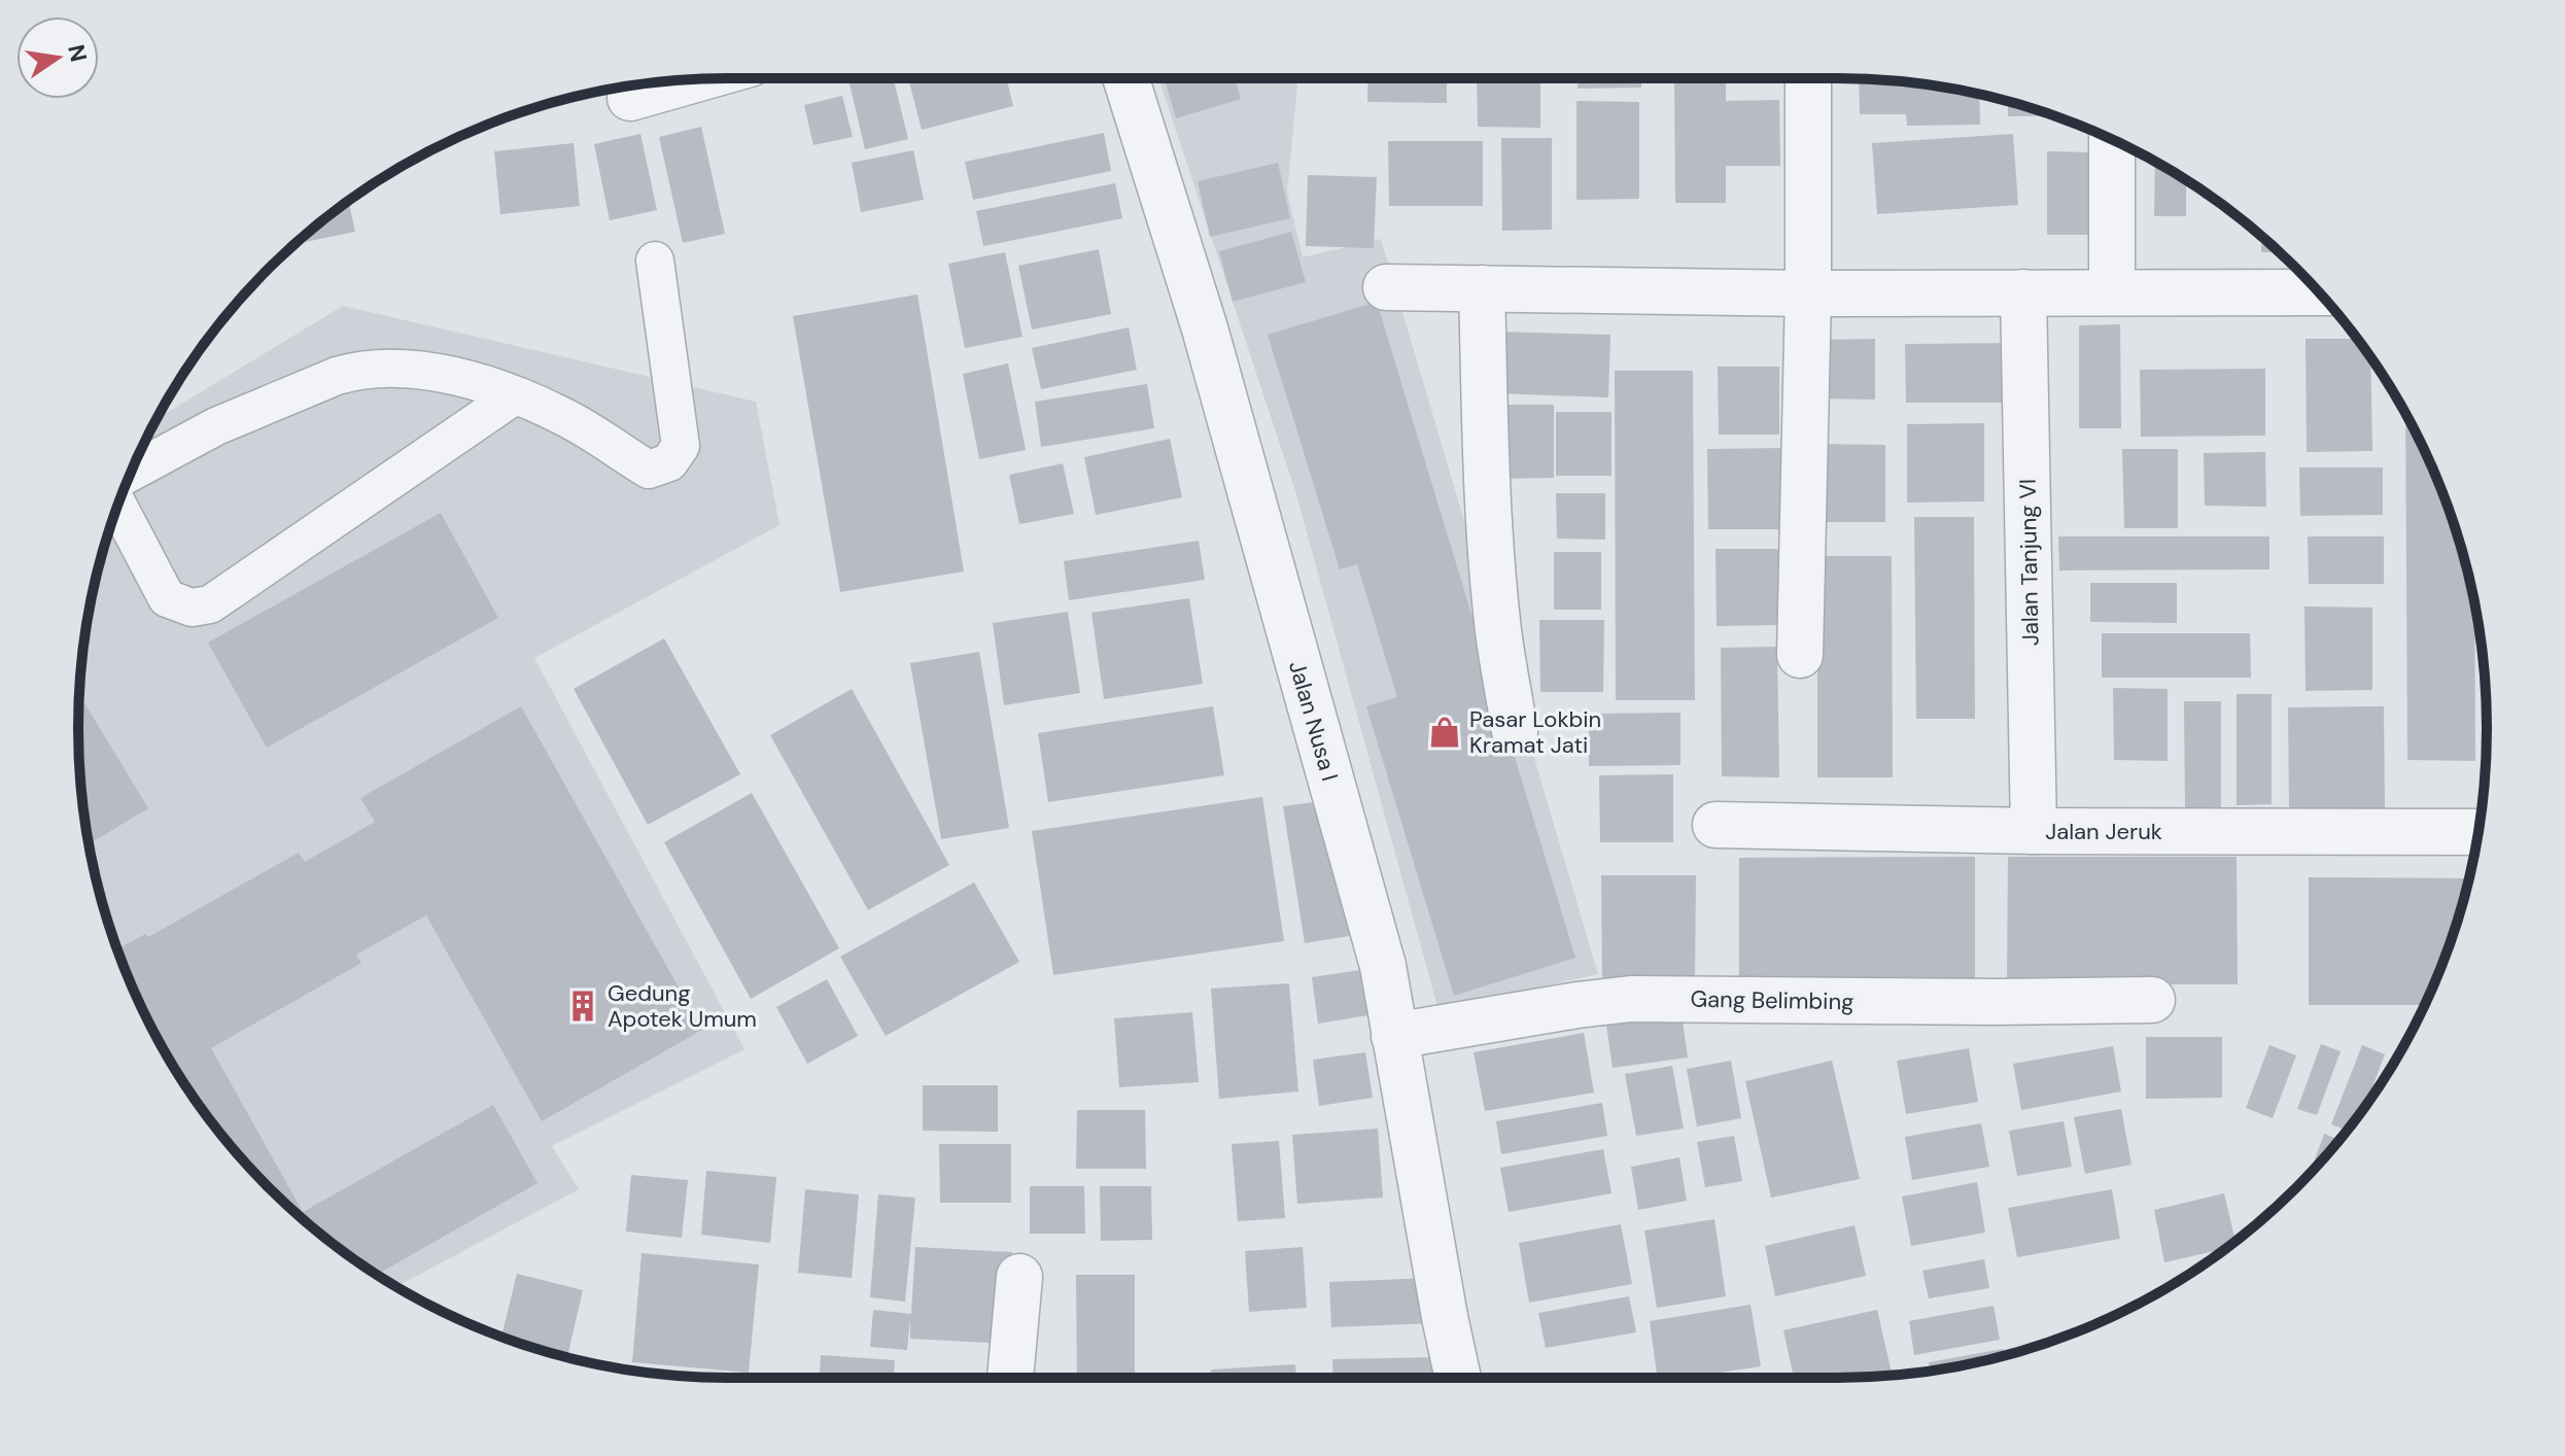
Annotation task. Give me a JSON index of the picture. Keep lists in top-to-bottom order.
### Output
{
  "streets": {
    "street": [
      "Jalan Tanjung VI",
      "Jalan Nusa I",
      "Jalan Jeruk",
      "Gang Belimbing"
    ]
  },
  "crossings": [
    ["Jalan Tanjung VI", "Jalan Jeruk"],
    ["Jalan Nusa I", "Gang Belimbing"]
  ],
  "places": {
    "shop": ["Pasar Lokbin Kramat Jati"],
    "building": ["Gedung Apotek Umum"]
  },
  "north": "right"
}
